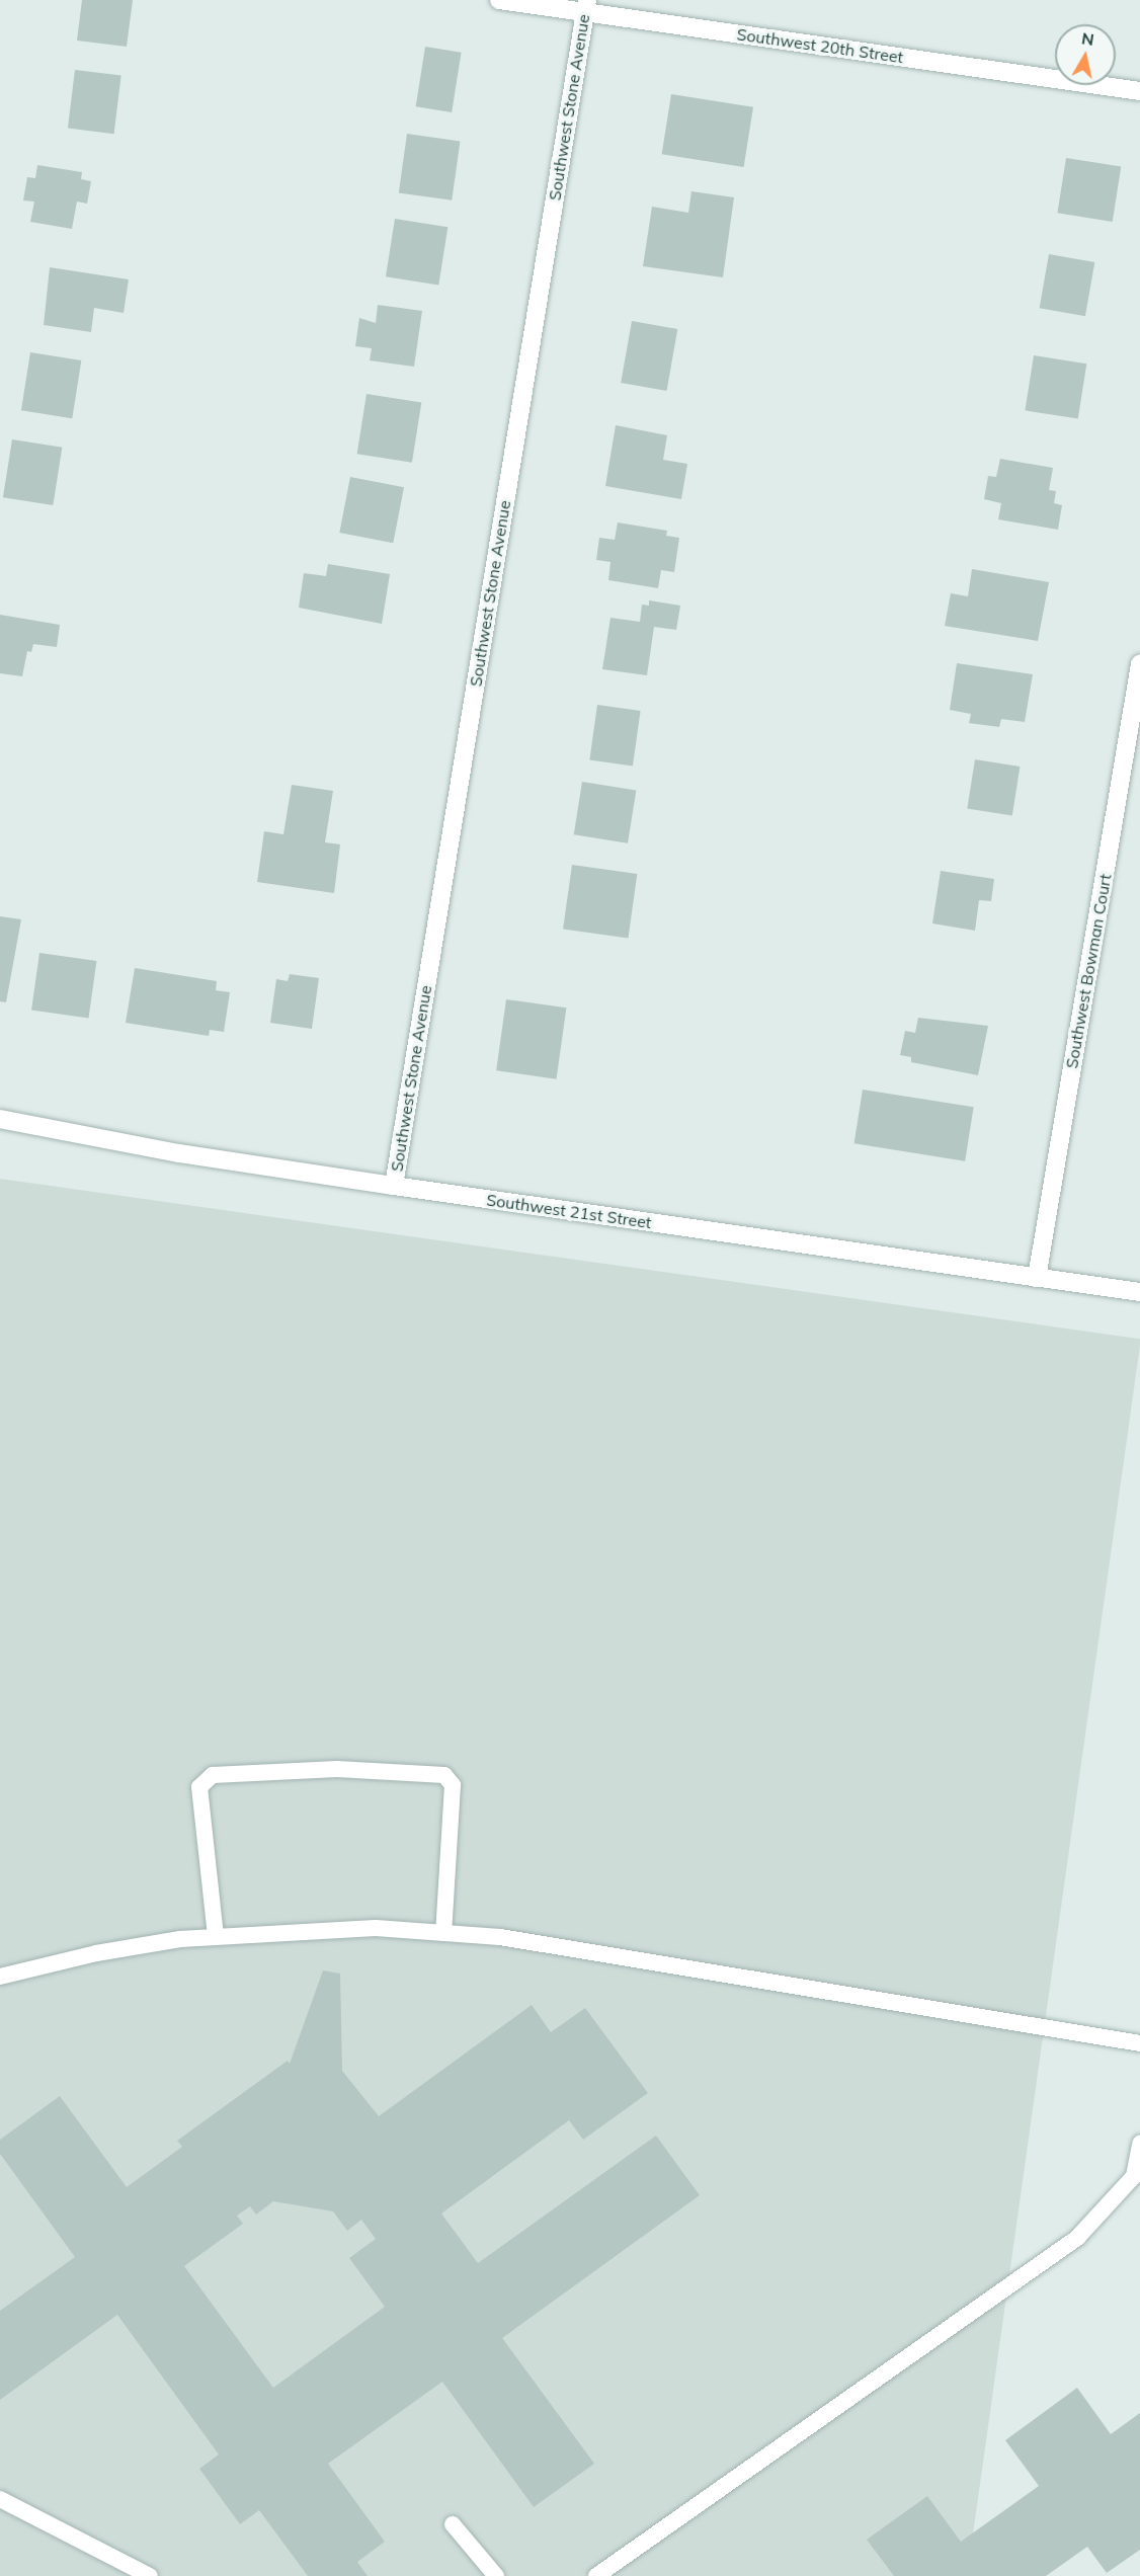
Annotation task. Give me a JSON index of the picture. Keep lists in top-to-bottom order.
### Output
{
  "streets": {
    "street": [
      "Southwest 20th Street",
      "Southwest Stone Avenue",
      "Southwest Bowman Court",
      "Southwest 21st Street"
    ]
  },
  "crossings": [
    ["Southwest 20th Street", "Southwest Stone Avenue"],
    ["Southwest Stone Avenue", "Southwest 21st Street"],
    ["Southwest Bowman Court", "Southwest 21st Street"]
  ],
  "north": "top"
}
